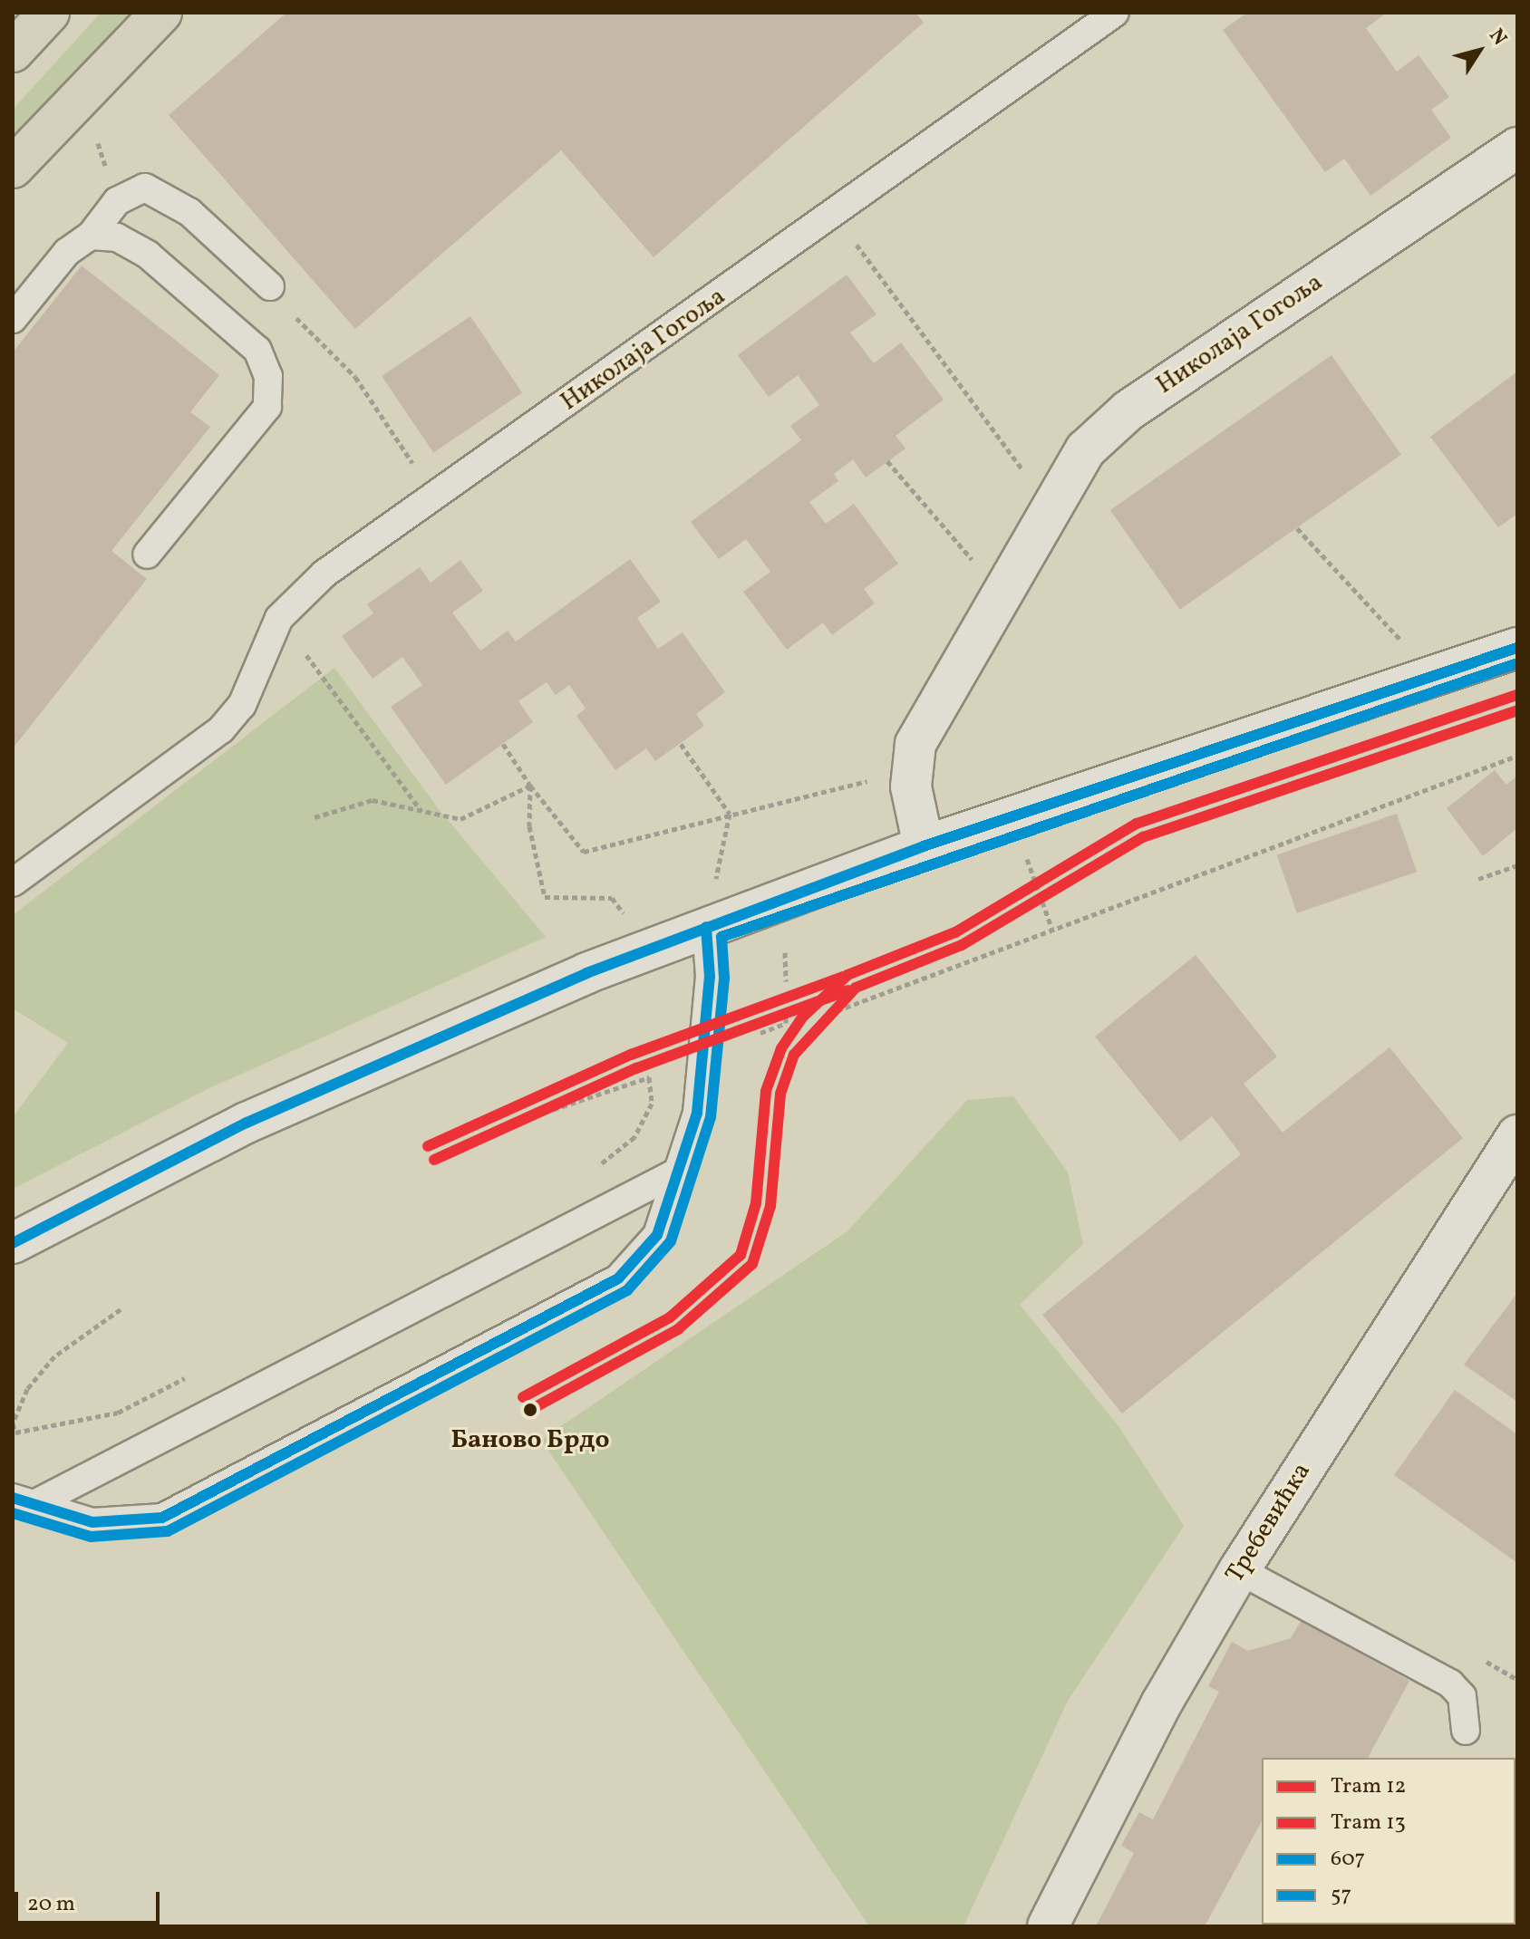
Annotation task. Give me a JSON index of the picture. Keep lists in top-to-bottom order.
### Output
{
  "streets": {
    "street": ["Николаја Гогоља", "Требевићка"]
  },
  "places": ["Баново Брдо"],
  "lines": [
    "transit line 607",
    "transit line 57",
    "tram line 12",
    "tram line 13"
  ],
  "legend": [
    "Tram 12",
    "Tram 13",
    "607",
    "57"
  ],
  "scale_bar": "20 m",
  "north": "top right"
}
